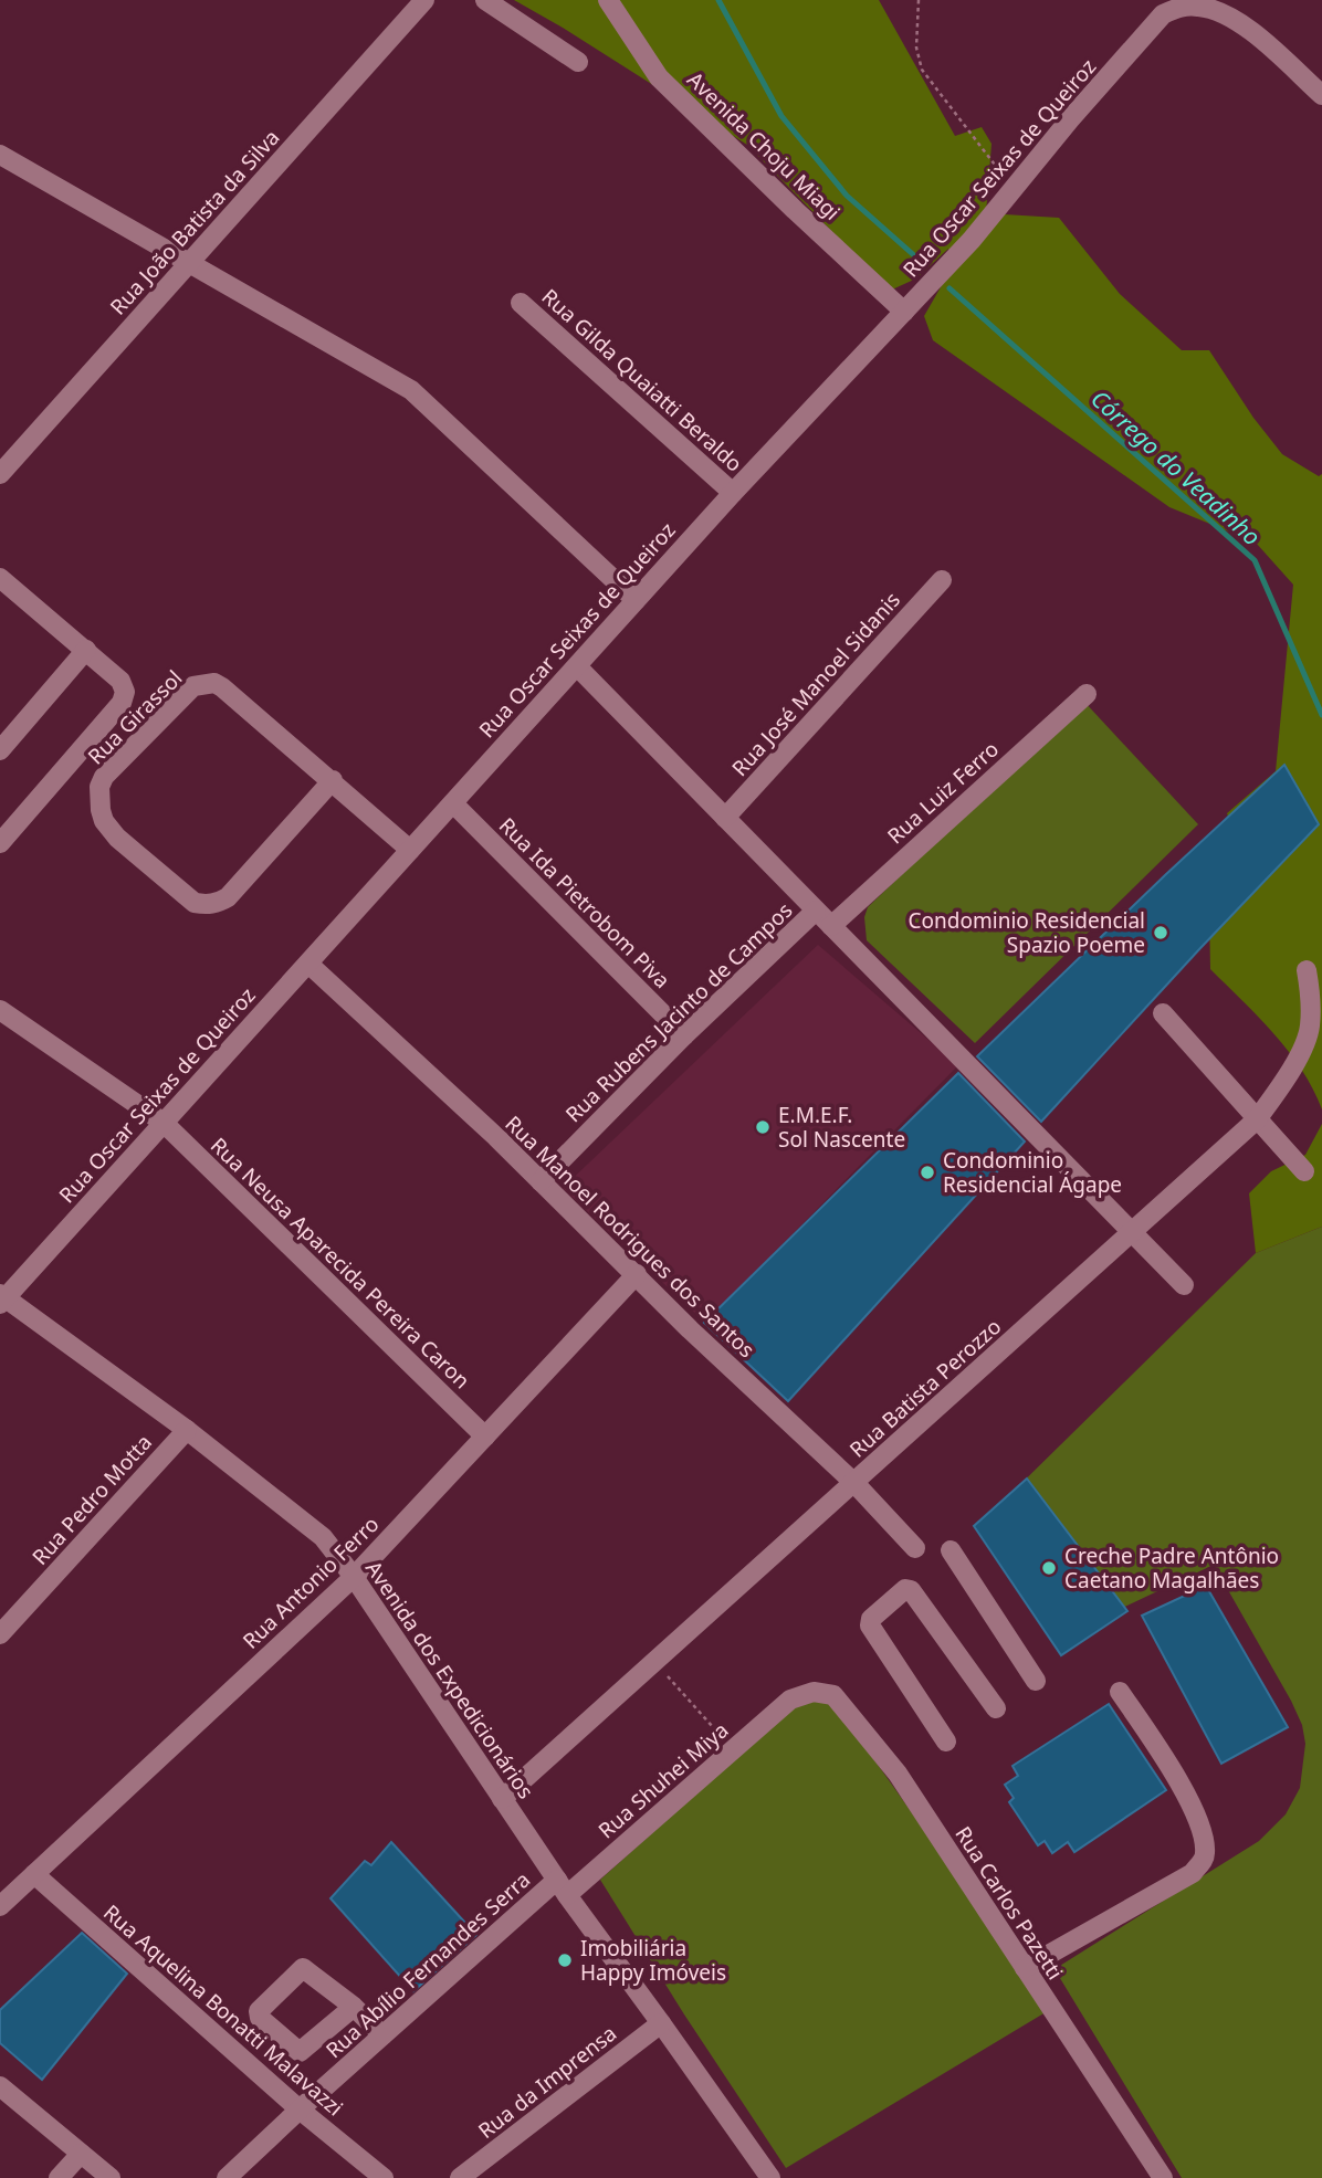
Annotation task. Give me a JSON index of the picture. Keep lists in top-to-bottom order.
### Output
{
  "streets": {
    "street": [
      "Avenida Choju Miagi",
      "Rua Oscar Seixas de Queiroz",
      "Rua João Batista da Silva",
      "Rua Gilda Quaiatti Beraldo",
      "Rua José Manoel Sidanis",
      "Rua Girassol",
      "Rua Luiz Ferro",
      "Rua Ida Pietrobom Piva",
      "Rua Rubens Jacinto de Campos",
      "Rua Manoel Rodrigues dos Santos",
      "Rua Neusa Aparecida Pereira Caron",
      "Rua Batista Perozzo",
      "Rua Pedro Motta",
      "Rua Antonio Ferro",
      "Avenida dos Expedicionários",
      "Rua Shuhei Miya",
      "Rua Carlos Pazetti",
      "Rua Abílio Fernandes Serra",
      "Rua Aquelina Bonatti Malavazzi",
      "Rua da Imprensa"
    ]
  },
  "crossings": [
    ["Avenida Choju Miagi", "Rua Oscar Seixas de Queiroz"],
    ["Rua Oscar Seixas de Queiroz", "Rua Gilda Quaiatti Beraldo"],
    ["Rua Oscar Seixas de Queiroz", "Rua Girassol"],
    ["Rua Oscar Seixas de Queiroz", "Rua Ida Pietrobom Piva"],
    ["Rua Oscar Seixas de Queiroz", "Rua Manoel Rodrigues dos Santos"],
    ["Rua Oscar Seixas de Queiroz", "Rua Neusa Aparecida Pereira Caron"],
    ["Rua Oscar Seixas de Queiroz", "Avenida dos Expedicionários"],
    ["Rua Ida Pietrobom Piva", "Rua Rubens Jacinto de Campos"],
    ["Rua Rubens Jacinto de Campos", "Rua Manoel Rodrigues dos Santos"],
    ["Rua Manoel Rodrigues dos Santos", "Rua Batista Perozzo"],
    ["Rua Manoel Rodrigues dos Santos", "Rua Antonio Ferro"],
    ["Rua Neusa Aparecida Pereira Caron", "Rua Antonio Ferro"],
    ["Rua Batista Perozzo", "Avenida dos Expedicionários"],
    ["Rua Pedro Motta", "Avenida dos Expedicionários"],
    ["Rua Antonio Ferro", "Avenida dos Expedicionários"],
    ["Rua Antonio Ferro", "Rua Aquelina Bonatti Malavazzi"],
    ["Avenida dos Expedicionários", "Rua Shuhei Miya"],
    ["Avenida dos Expedicionários", "Rua Abílio Fernandes Serra"],
    ["Avenida dos Expedicionários", "Rua da Imprensa"],
    ["Rua Shuhei Miya", "Rua Carlos Pazetti"],
    ["Rua Shuhei Miya", "Rua Abílio Fernandes Serra"],
    ["Rua Abílio Fernandes Serra", "Rua Aquelina Bonatti Malavazzi"]
  ],
  "water": ["Córrego do Veadinho"],
  "places": [
    "Condominio Residencial Spazio Poeme",
    "E.M.E.F. Sol Nascente",
    "Condominio Residencial Ágape",
    "Creche Padre Antônio Caetano Magalhães",
    "Imobiliária Happy Imóveis"
  ]
}
